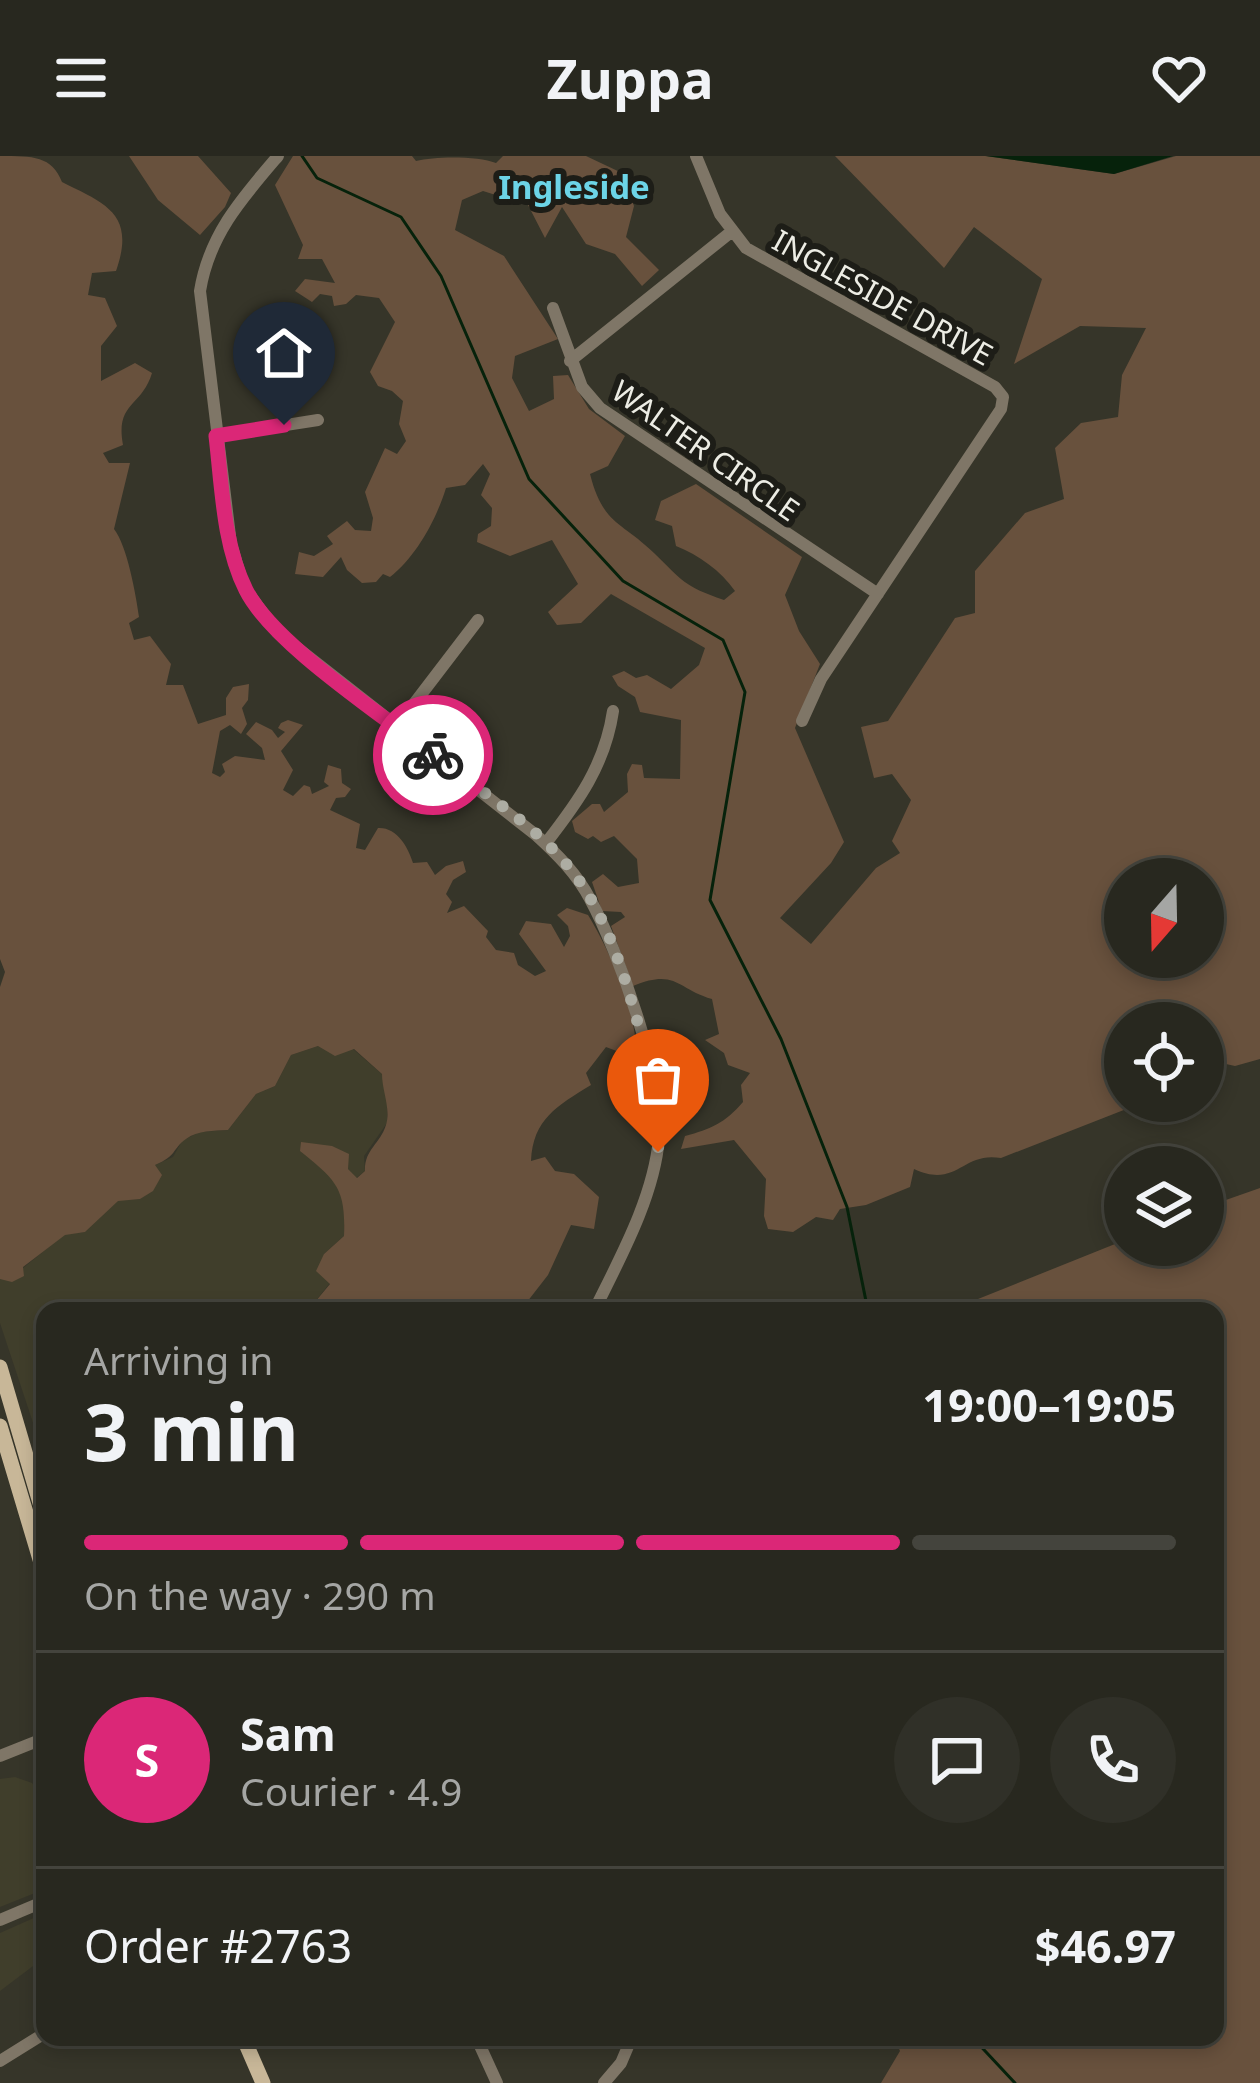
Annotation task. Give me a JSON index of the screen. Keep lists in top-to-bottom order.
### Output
{
  "streets": {
    "street": ["INGLESIDE DRIVE", "WALTER CIRCLE"]
  },
  "crossings": [
    ["INGLESIDE DRIVE", "WALTER CIRCLE"]
  ],
  "districts": ["Ingleside"],
  "north": "bottom",
  "page": {
    "header": "Zuppa",
    "heading": ["3 min", "Arriving in", "19:00–19:05"],
    "panel": [
      "Sam",
      "Courier · 4.9",
      "Order #2763",
      "$46.97"
    ],
    "bar": "On the way · 290 m",
    "round": "S"
  }
}
